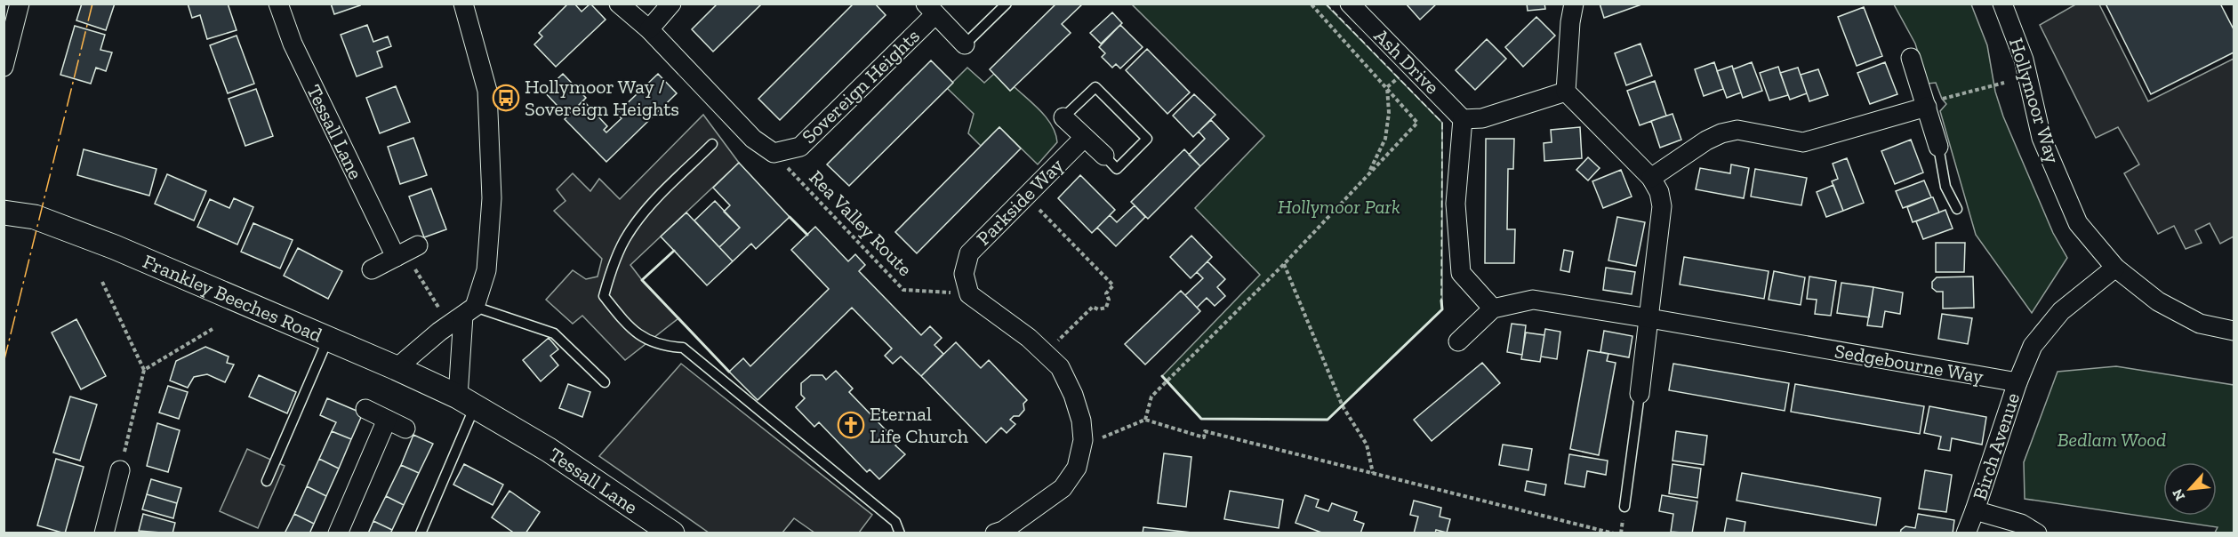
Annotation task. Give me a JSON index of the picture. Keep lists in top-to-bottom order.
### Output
{
  "streets": {
    "street": [
      "Ash Drive",
      "Sovereign Heights",
      "Hollymoor Way",
      "Tessall Lane",
      "Parkside Way",
      "Frankley Beeches Road",
      "Sedgebourne Way",
      "Birch Avenue"
    ],
    "path": ["Rea Valley Route"]
  },
  "crossings": [
    ["Sovereign Heights", "Rea Valley Route"],
    ["Tessall Lane", "Frankley Beeches Road"],
    ["Parkside Way", "Rea Valley Route"],
    ["Sedgebourne Way", "Birch Avenue"]
  ],
  "parks": ["Hollymoor Park", "Bedlam Wood"],
  "places": {
    "bus stop": ["Hollymoor Way / Sovereign Heights"],
    "church": ["Eternal Life Church"]
  },
  "north": "bottom left"
}
